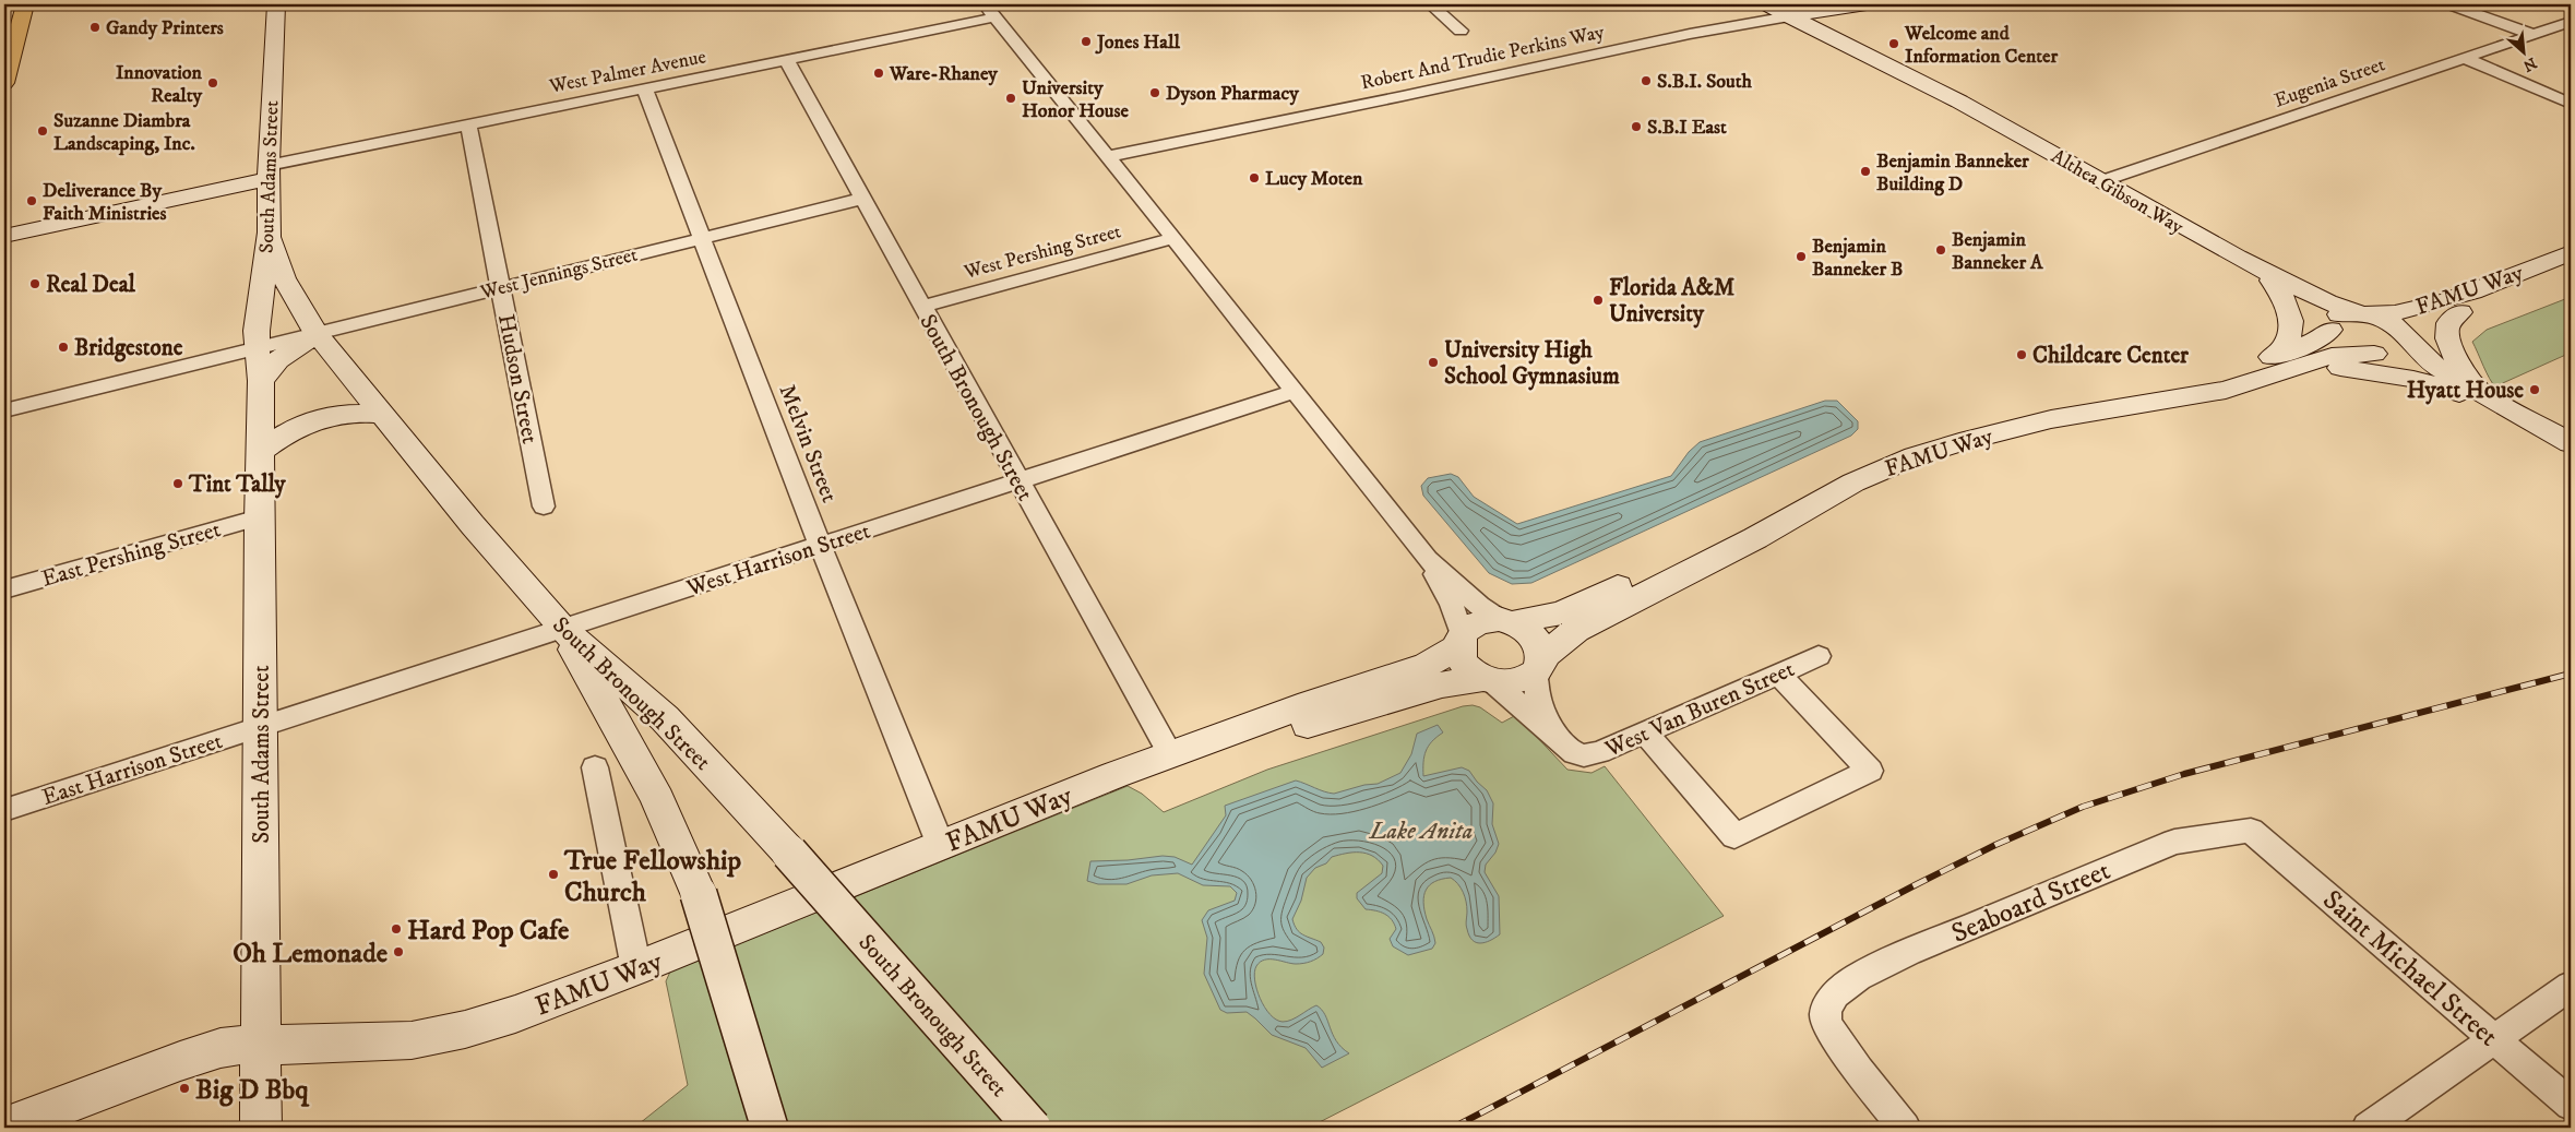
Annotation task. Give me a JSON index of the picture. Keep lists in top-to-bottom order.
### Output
{
  "streets": {
    "street": [
      "Robert And Trudie Perkins Way",
      "West Palmer Avenue",
      "Eugenia Street",
      "South Adams Street",
      "Althea Gibson Way",
      "West Pershing Street",
      "West Jennings Street",
      "FAMU Way",
      "Hudson Street",
      "South Bronough Street",
      "Melvin Street",
      "East Pershing Street",
      "West Harrison Street",
      "West Van Buren Street",
      "East Harrison Street",
      "Seaboard Street",
      "Saint Michael Street"
    ]
  },
  "crossings": [
    ["Robert And Trudie Perkins Way", "Althea Gibson Way"],
    ["West Palmer Avenue", "South Adams Street"],
    ["West Palmer Avenue", "Hudson Street"],
    ["West Palmer Avenue", "South Bronough Street"],
    ["West Palmer Avenue", "Melvin Street"],
    ["Eugenia Street", "Althea Gibson Way"],
    ["South Adams Street", "West Jennings Street"],
    ["South Adams Street", "FAMU Way"],
    ["South Adams Street", "South Bronough Street"],
    ["South Adams Street", "East Pershing Street"],
    ["South Adams Street", "West Harrison Street"],
    ["South Adams Street", "East Harrison Street"],
    ["Althea Gibson Way", "FAMU Way"],
    ["West Pershing Street", "South Bronough Street"],
    ["West Jennings Street", "Hudson Street"],
    ["West Jennings Street", "South Bronough Street"],
    ["West Jennings Street", "Melvin Street"],
    ["FAMU Way", "South Bronough Street"],
    ["FAMU Way", "Melvin Street"],
    ["South Bronough Street", "West Harrison Street"],
    ["Melvin Street", "West Harrison Street"],
    ["West Harrison Street", "East Harrison Street"],
    ["Seaboard Street", "Saint Michael Street"]
  ],
  "water": ["Lake Anita"],
  "places": [
    "Gandy Printers",
    "Jones Hall",
    "Welcome and Information Center",
    "Ware-Rhaney",
    "S.B.I. South",
    "Innovation Realty",
    "Dyson Pharmacy",
    "University Honor House",
    "S.B.I East",
    "Suzanne Diambra Landscaping, Inc.",
    "Benjamin Banneker Building D",
    "Lucy Moten",
    "Deliverance By Faith Ministries",
    "Benjamin Banneker A",
    "Benjamin Banneker B",
    "Real Deal",
    "Florida A&M University",
    "Bridgestone",
    "Childcare Center",
    "University High School Gymnasium",
    "Hyatt House",
    "Tint Tally",
    "True Fellowship Church",
    "Hard Pop Cafe",
    "Oh Lemonade",
    "Big D Bbq"
  ],
  "north": "bottom right"
}
